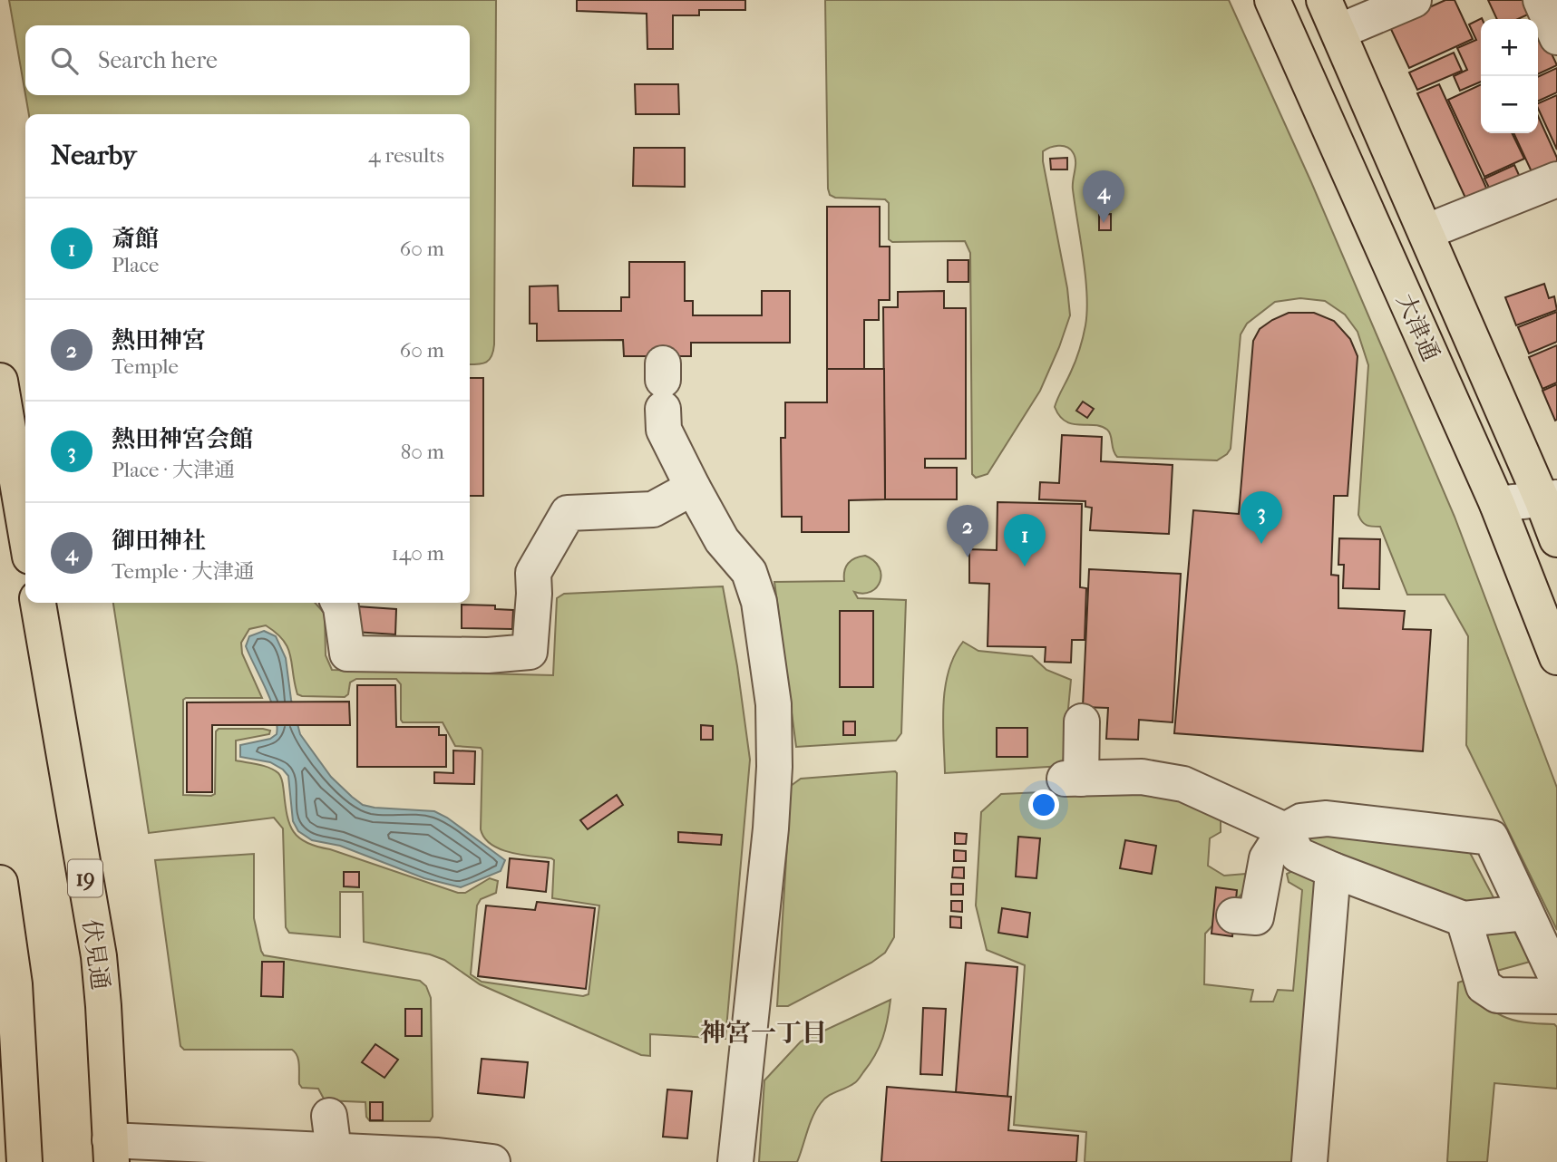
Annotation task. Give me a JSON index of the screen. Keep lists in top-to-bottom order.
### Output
{
  "streets": {
    "main road": ["大津通", "19", "伏見通"]
  },
  "districts": ["神宮一丁目"],
  "page": {
    "map_buttons": ["+", "−"],
    "search": "Search here",
    "heading": ["Nearby", "4 results"],
    "pins": [
      "4",
      "3",
      "2",
      "1"
    ],
    "list": [
      {
        "mark": "1",
        "name": "斎館",
        "note": "Place",
        "value": "60 m"
      },
      {
        "mark": "2",
        "name": "熱田神宮",
        "note": "Temple",
        "value": "60 m"
      },
      {
        "mark": "3",
        "name": "熱田神宮会館",
        "note": "Place · 大津通",
        "value": "80 m"
      },
      {
        "mark": "4",
        "name": "御田神社",
        "note": "Temple · 大津通",
        "value": "140 m"
      }
    ]
  }
}
